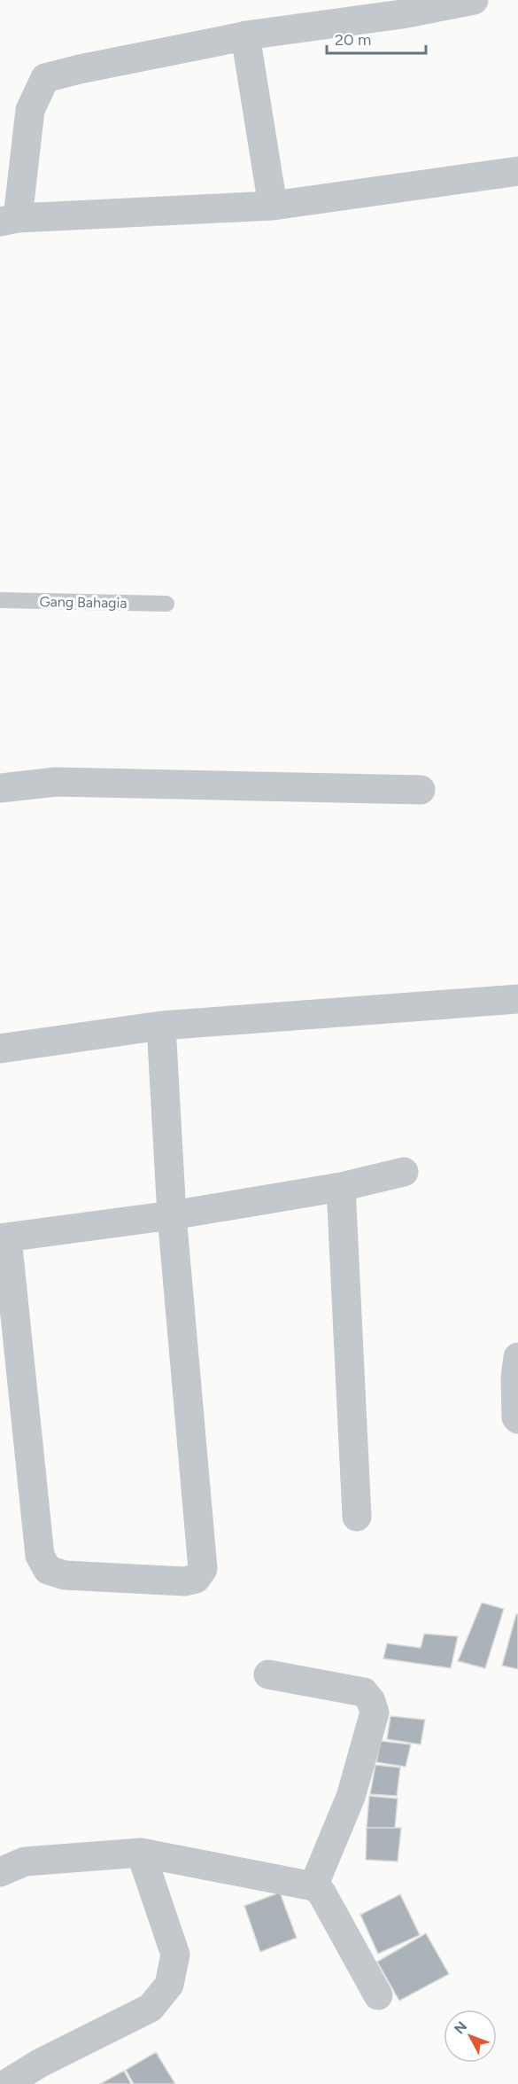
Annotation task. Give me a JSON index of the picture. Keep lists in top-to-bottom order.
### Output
{
  "streets": {
    "lane": ["Gang Bahagia"]
  },
  "scale_bar": "20 m",
  "north": "top left"
}
